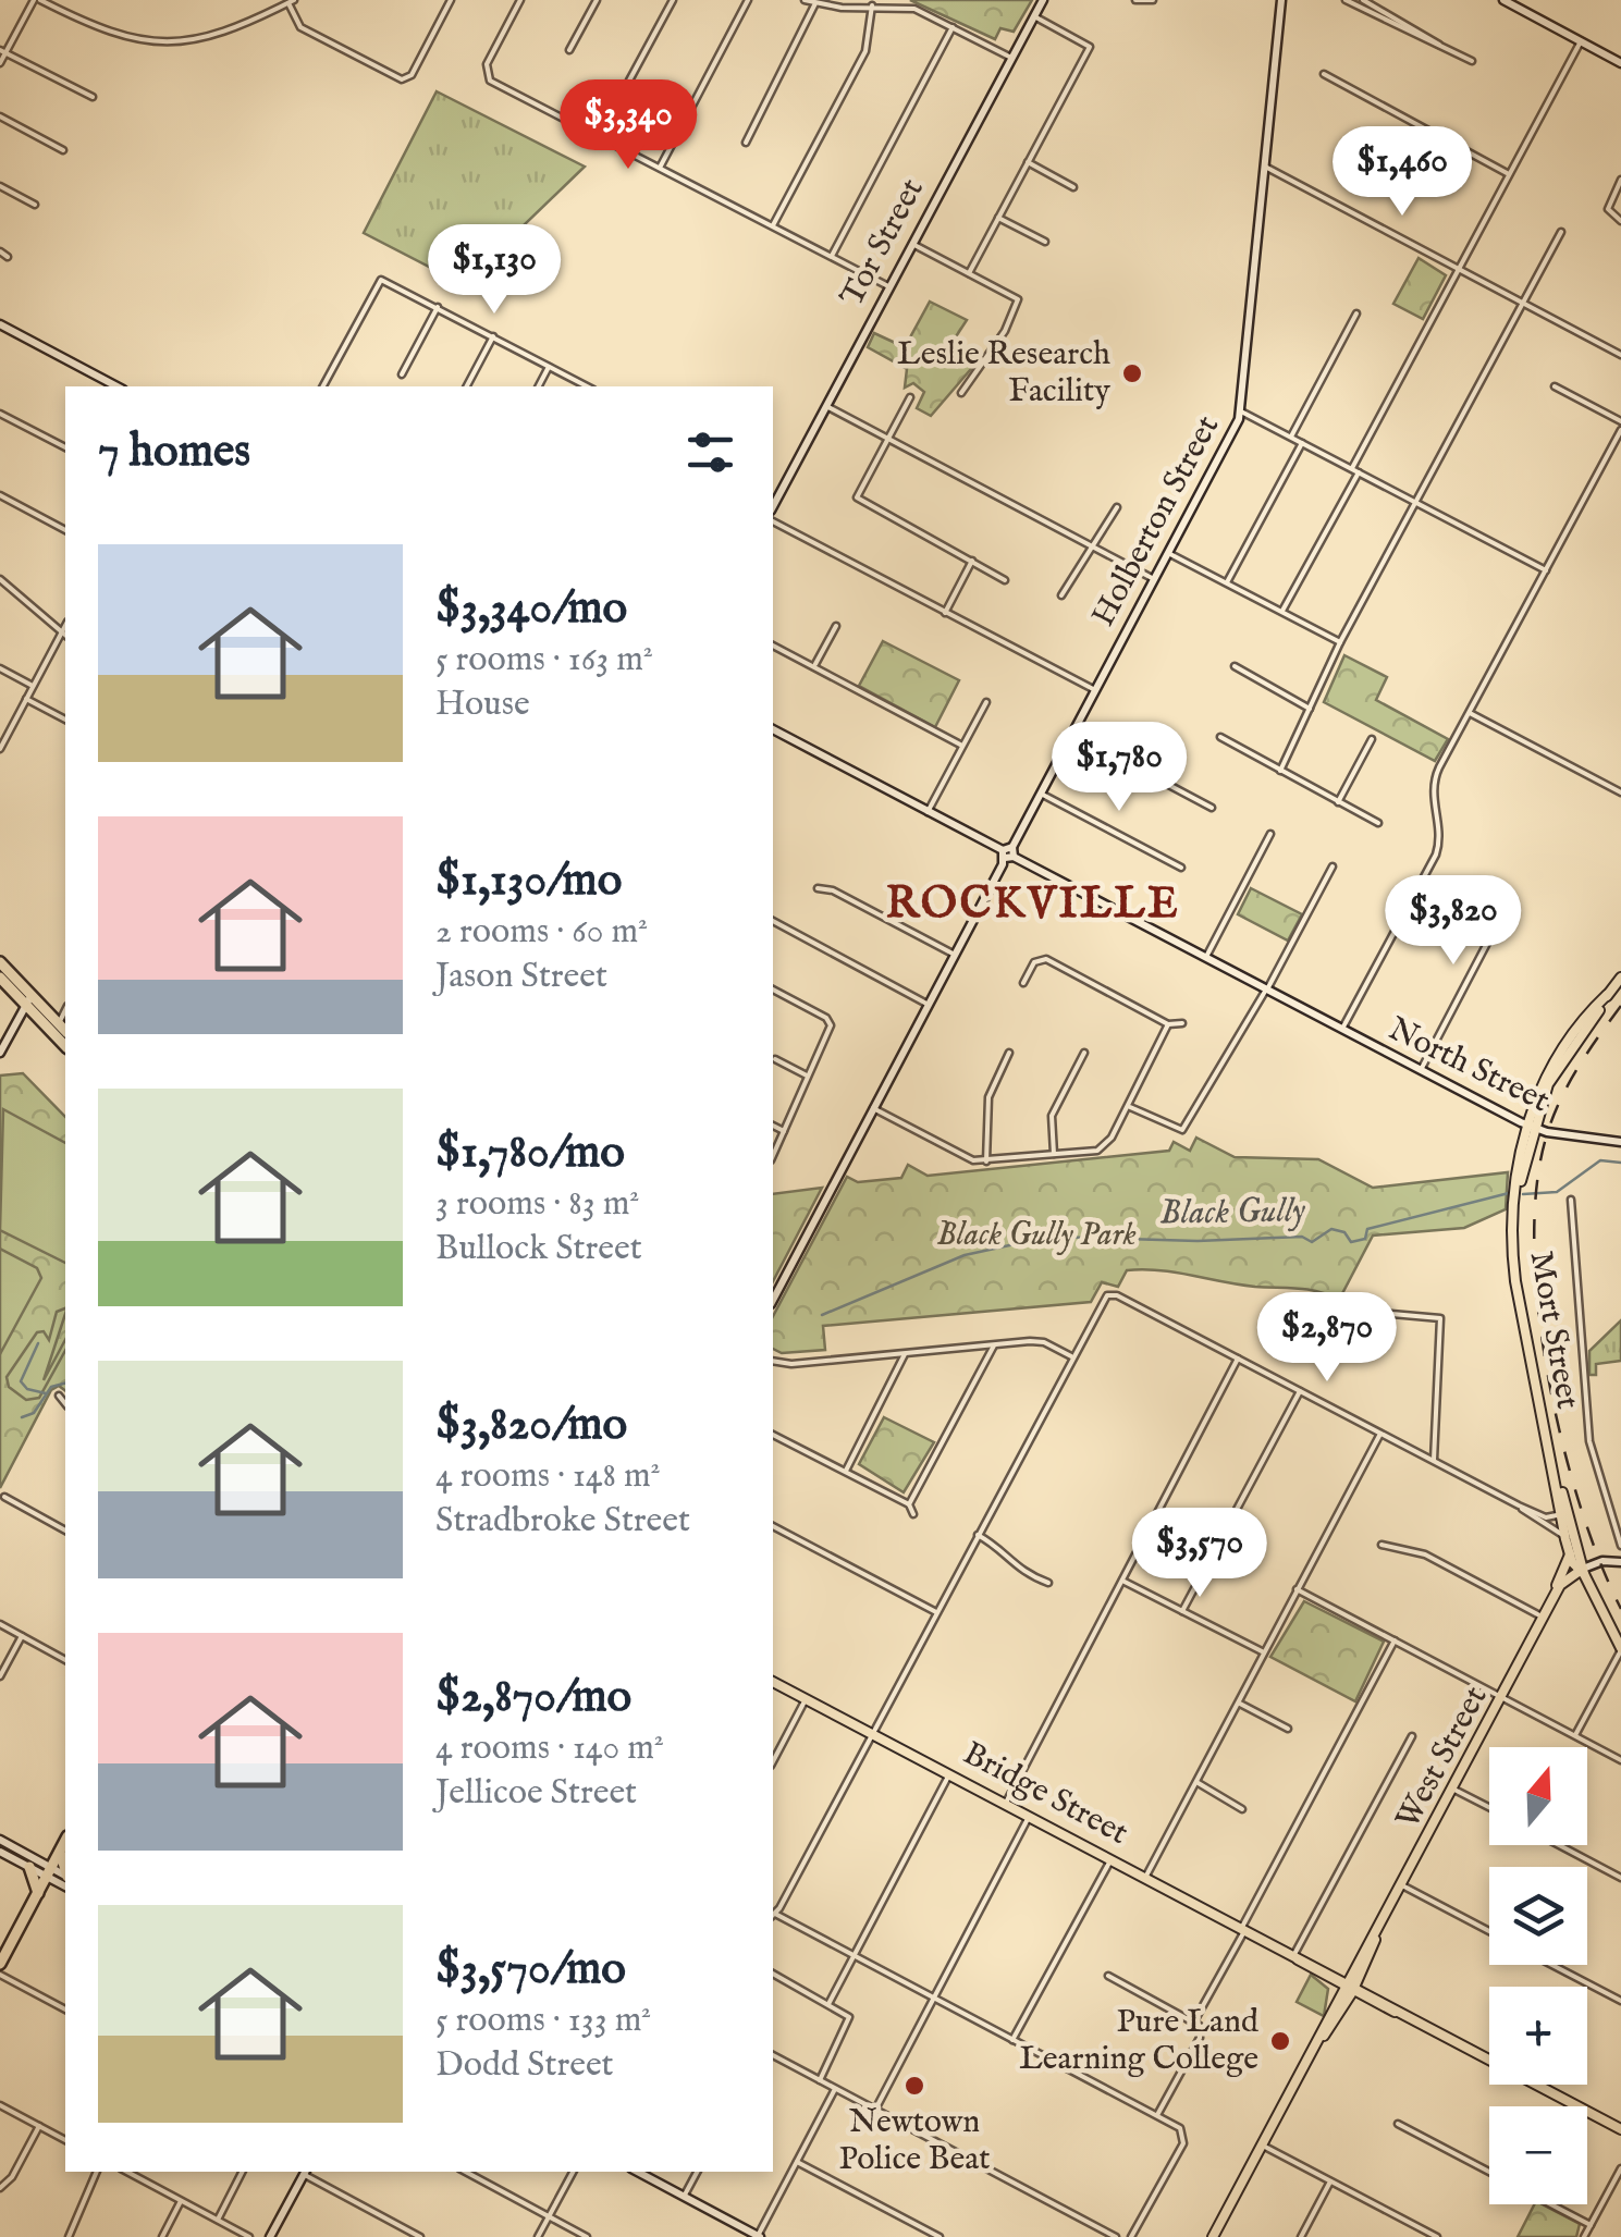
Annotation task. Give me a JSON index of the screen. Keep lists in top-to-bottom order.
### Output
{
  "streets": {
    "main road": ["Mort Street", "West Street", "Bridge Street"],
    "street": ["Tor Street", "Holberton Street", "North Street"]
  },
  "crossings": [
    ["Holberton Street", "North Street"],
    ["North Street", "Mort Street"],
    ["Mort Street", "West Street"],
    ["West Street", "Bridge Street"]
  ],
  "districts": ["ROCKVILLE"],
  "water": ["Black Gully"],
  "parks": ["Black Gully Park"],
  "places": ["Leslie Research Facility", "Pure Land Learning College", "Newtown Police Beat"],
  "north": "top",
  "page": {
    "price": [
      "$3,340",
      "$1,460",
      "$1,130",
      "$1,780",
      "$3,820",
      "$2,870",
      "$3,570"
    ],
    "heading": "7 homes",
    "list": [
      {
        "name": "$3,340/mo",
        "note": "5 rooms · 163 m² · House"
      },
      {
        "name": "$1,130/mo",
        "note": "2 rooms · 60 m² · Jason Street"
      },
      {
        "name": "$1,780/mo",
        "note": "3 rooms · 83 m² · Bullock Street"
      },
      {
        "name": "$3,820/mo",
        "note": "4 rooms · 148 m² · Stradbroke Street"
      },
      {
        "name": "$2,870/mo",
        "note": "4 rooms · 140 m² · Jellicoe Street"
      },
      {
        "name": "$3,570/mo",
        "note": "5 rooms · 133 m² · Dodd Street"
      }
    ],
    "map_buttons": ["+", "−"]
  }
}
